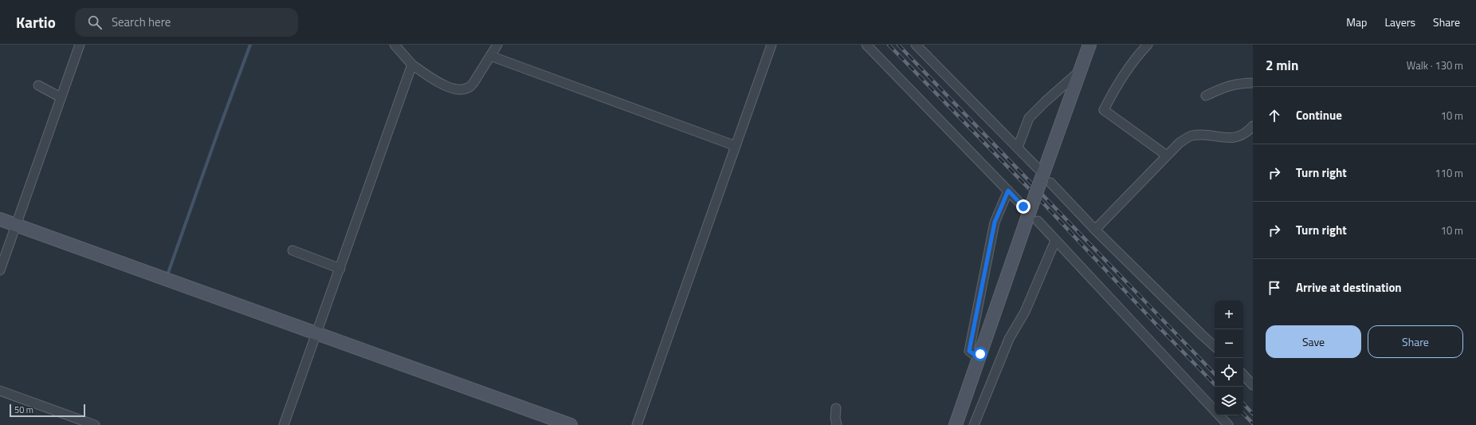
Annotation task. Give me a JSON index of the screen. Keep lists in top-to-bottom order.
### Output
{
  "scale_bar": "50 m",
  "page": {
    "header": "Kartio",
    "search": "Search here",
    "nav": ["Map", "Layers", "Share"],
    "heading": ["2 min", "Walk · 130 m"],
    "list": [
      ["Continue", "10 m"],
      ["Turn right", "110 m"],
      ["Turn right", "10 m"],
      "Arrive at destination"
    ],
    "map_buttons": ["+", "−"],
    "buttons": ["Save", "Share"],
    "scale": "50 m"
  }
}
